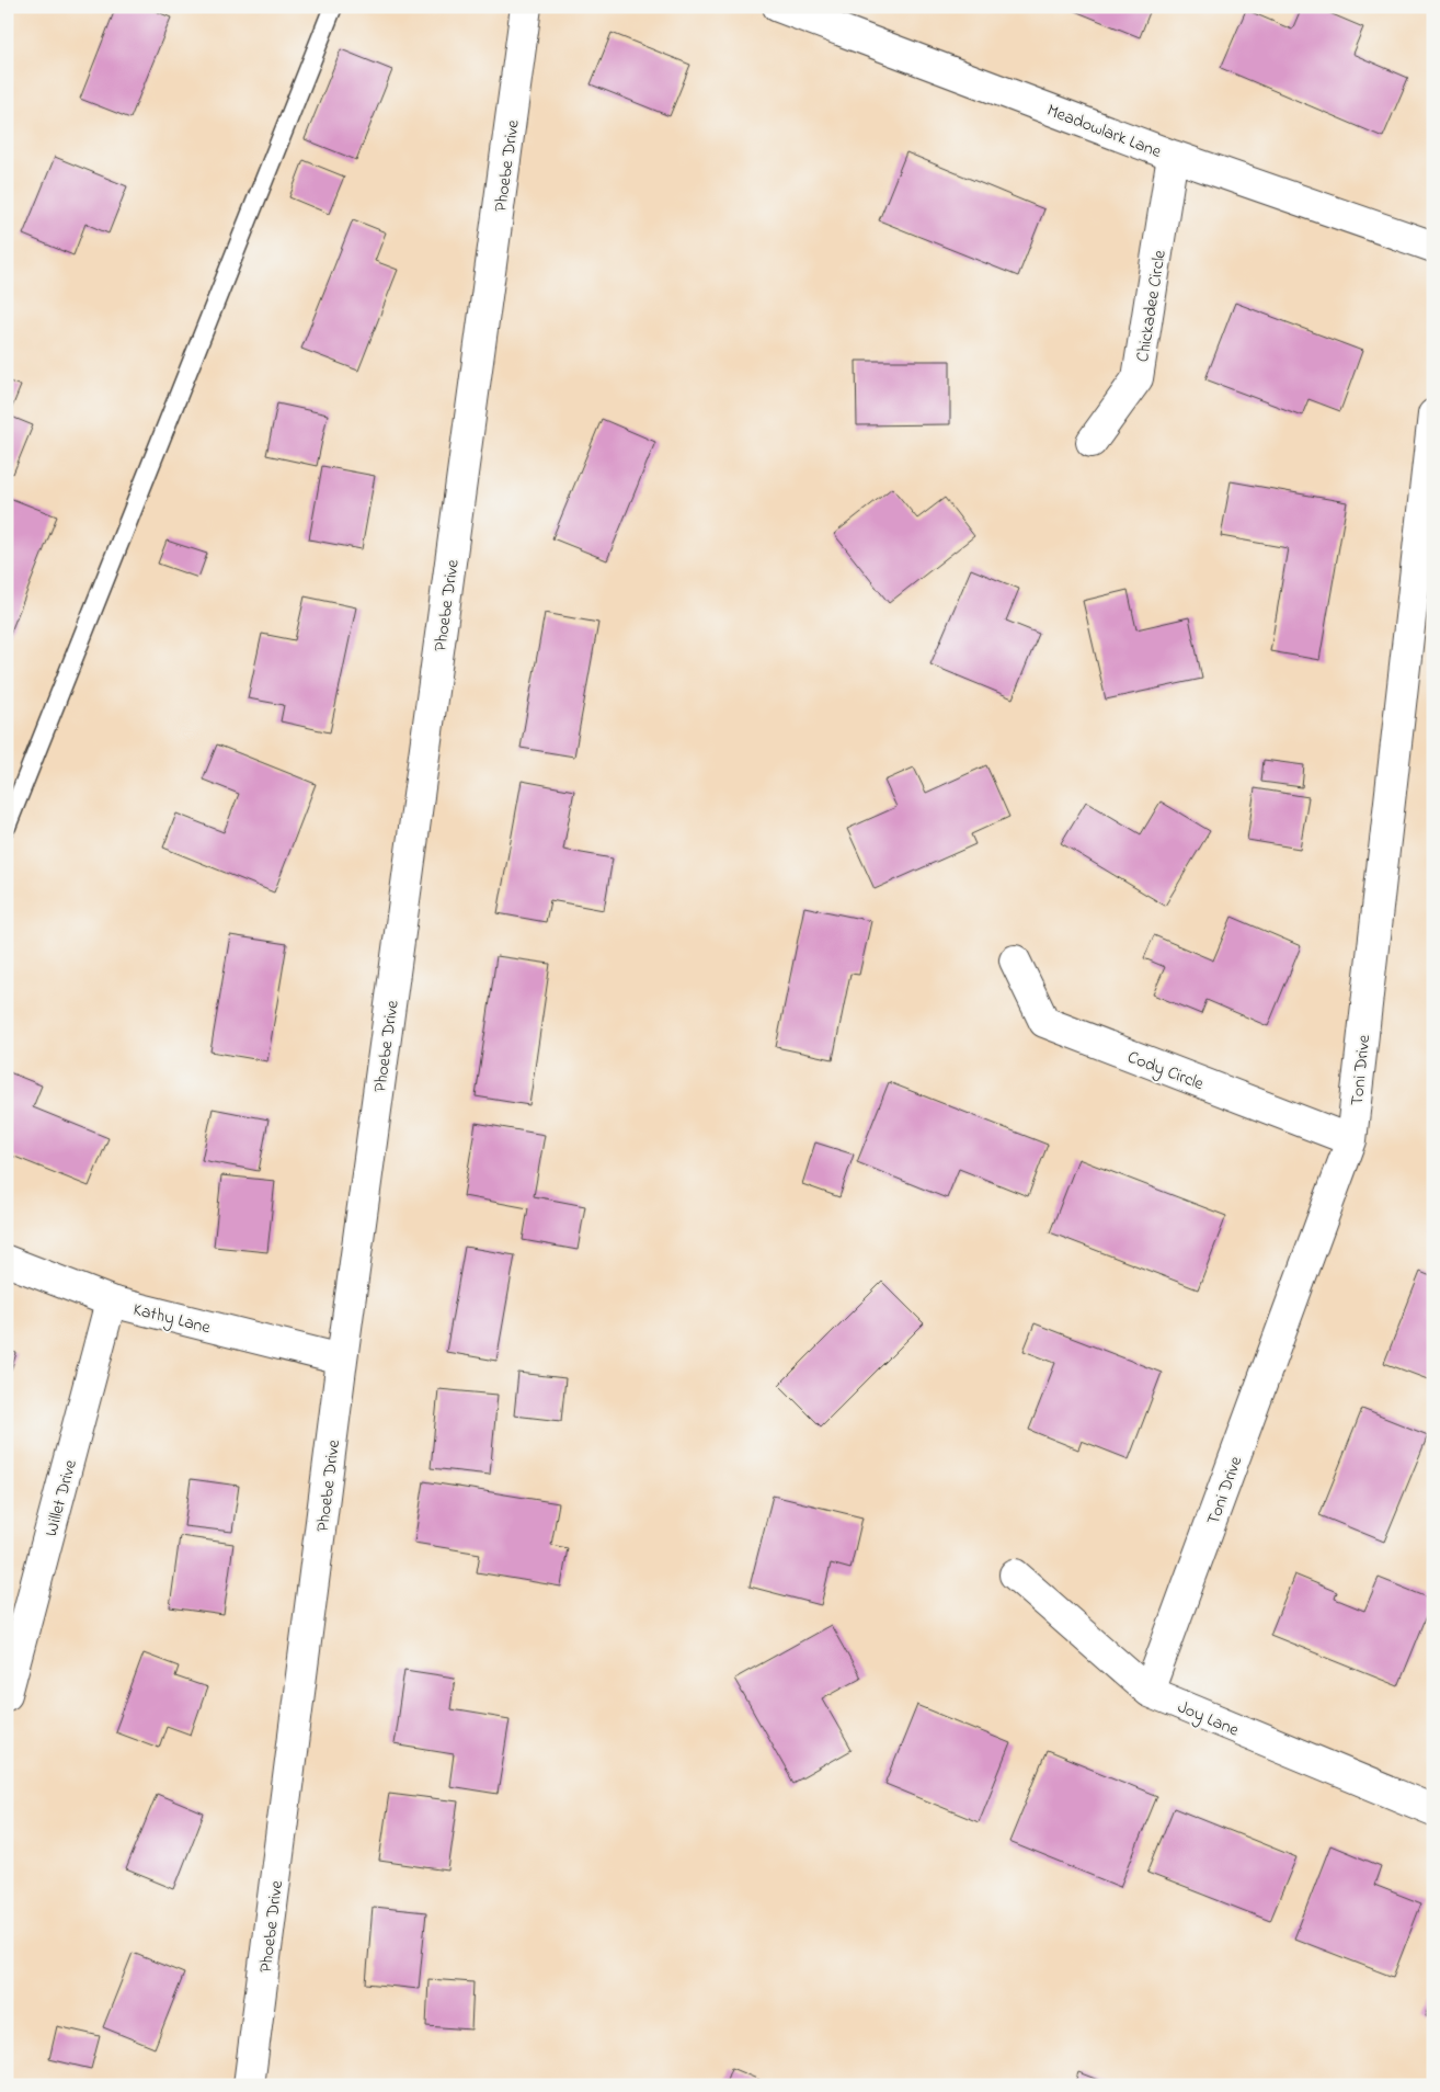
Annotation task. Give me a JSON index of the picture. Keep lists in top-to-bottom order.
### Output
{
  "streets": {
    "street": [
      "Meadowlark Lane",
      "Phoebe Drive",
      "Chickadee Circle",
      "Cody Circle",
      "Toni Drive",
      "Kathy Lane",
      "Willet Drive",
      "Joy Lane"
    ]
  },
  "crossings": [
    ["Meadowlark Lane", "Chickadee Circle"],
    ["Phoebe Drive", "Kathy Lane"],
    ["Cody Circle", "Toni Drive"],
    ["Toni Drive", "Joy Lane"],
    ["Kathy Lane", "Willet Drive"]
  ]
}
